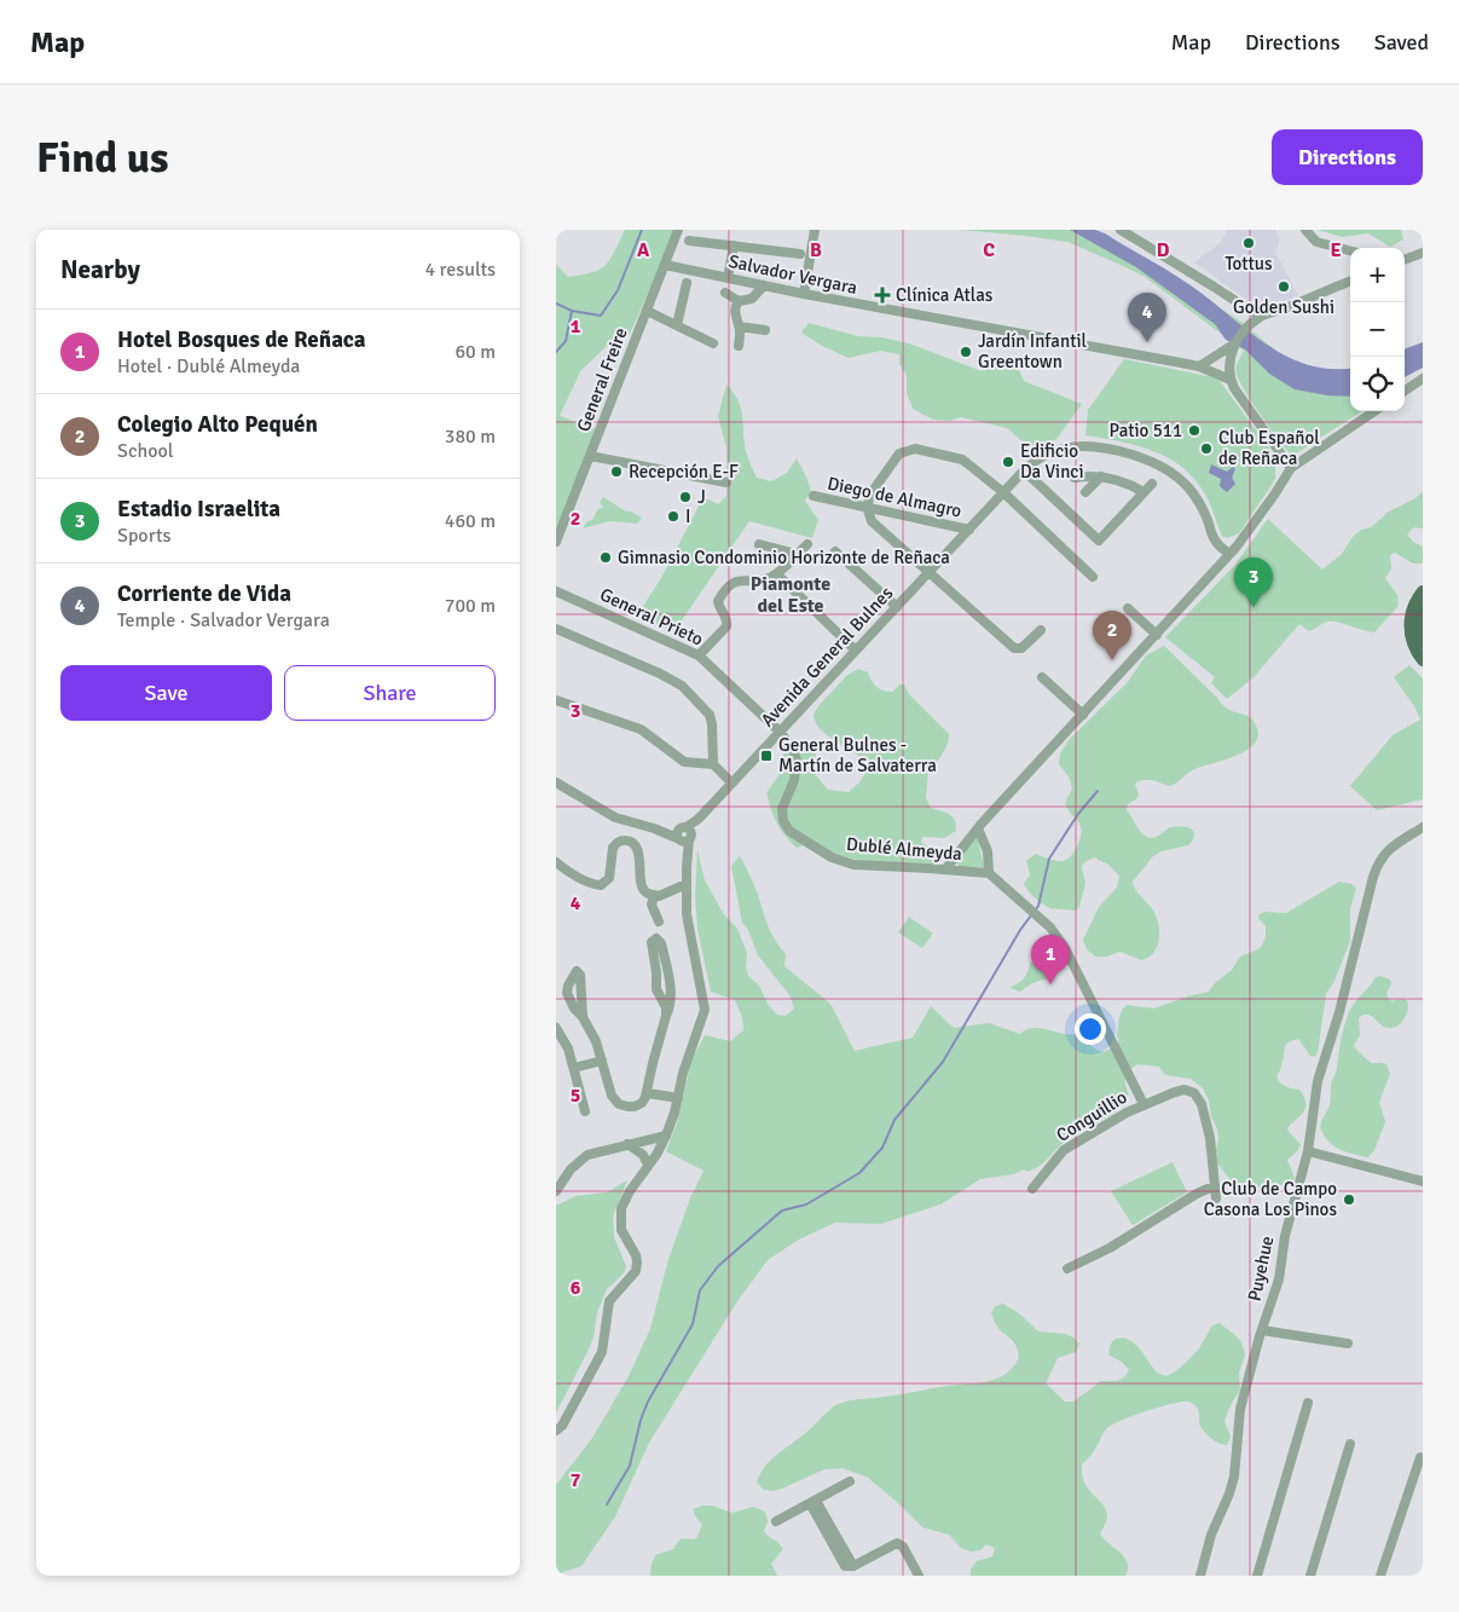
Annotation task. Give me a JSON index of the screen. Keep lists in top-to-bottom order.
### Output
{
  "streets": {
    "street": [
      "Salvador Vergara",
      "General Freire",
      "Diego de Almagro",
      "General Prieto",
      "Avenida General Bulnes",
      "Dublé Almeyda",
      "Conguillio",
      "Puyehue"
    ]
  },
  "crossings": [
    ["Salvador Vergara", "General Freire"],
    ["Diego de Almagro", "Avenida General Bulnes"],
    ["General Prieto", "Avenida General Bulnes"],
    ["General Prieto", "Dublé Almeyda"],
    ["Avenida General Bulnes", "Dublé Almeyda"]
  ],
  "districts": ["Piamonte del Este"],
  "places": {
    "other": [
      "Tottus",
      "Golden Sushi",
      "Jardín Infantil Greentown",
      "Patio 511",
      "Club Español de Reñaca",
      "Edificio Da Vinci",
      "Recepción E-F",
      "J",
      "I",
      "Gimnasio Condominio Horizonte de Reñaca",
      "Club de Campo Casona Los Pinos"
    ],
    "health": ["Clínica Atlas"],
    "transit": ["General Bulnes - Martín de Salvaterra"]
  },
  "page": {
    "header": "Map",
    "nav": ["Map", "Directions", "Saved"],
    "buttons": [
      "Directions",
      ["Save", "Share"]
    ],
    "title": "Find us",
    "heading": ["Nearby", "4 results"],
    "map_buttons": ["+", "−"],
    "pins": [
      "4",
      "3",
      "2",
      "1"
    ],
    "list": [
      {
        "mark": "1",
        "name": "Hotel Bosques de Reñaca",
        "note": "Hotel · Dublé Almeyda",
        "value": "60 m"
      },
      {
        "mark": "2",
        "name": "Colegio Alto Pequén",
        "note": "School",
        "value": "380 m"
      },
      {
        "mark": "3",
        "name": "Estadio Israelita",
        "note": "Sports",
        "value": "460 m"
      },
      {
        "mark": "4",
        "name": "Corriente de Vida",
        "note": "Temple · Salvador Vergara",
        "value": "700 m"
      }
    ]
  },
  "grid": {
    "columns": [
      "A",
      "B",
      "C",
      "D",
      "E"
    ],
    "rows": [
      "1",
      "2",
      "3",
      "4",
      "5",
      "6",
      "7"
    ]
  }
}
